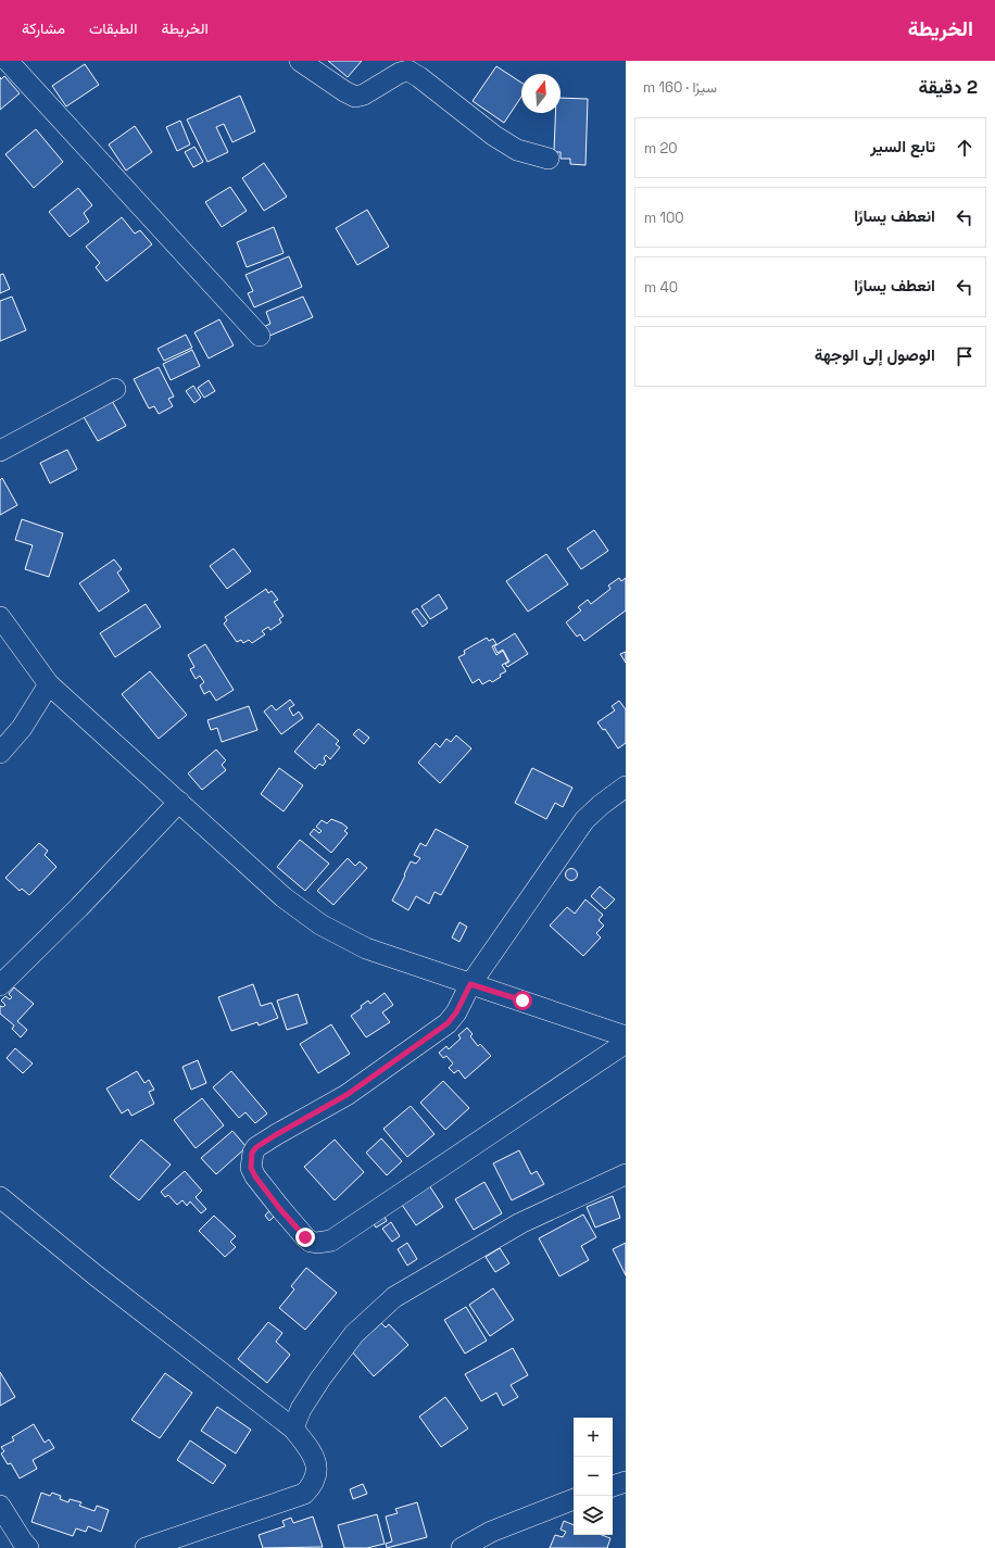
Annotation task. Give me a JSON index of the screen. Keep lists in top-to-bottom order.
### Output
{
  "north": "top",
  "page": {
    "header": "الخريطة",
    "nav": ["الخريطة", "الطبقات", "مشاركة"],
    "heading": ["2 دقيقة", "سيرًا · 160 m"],
    "list": [
      ["تابع السير", "20 m"],
      ["انعطف يسارًا", "100 m"],
      ["انعطف يسارًا", "40 m"],
      "الوصول إلى الوجهة"
    ],
    "map_buttons": ["+", "−"]
  }
}
